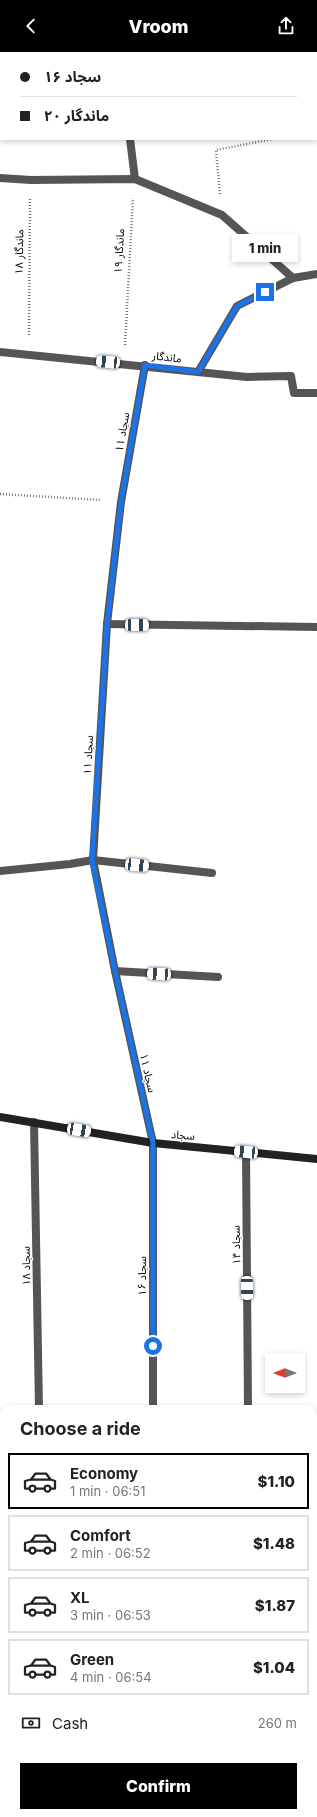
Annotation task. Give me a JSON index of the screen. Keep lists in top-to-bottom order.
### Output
{
  "streets": {
    "street": [
      "ماندگار",
      "سجاد ۱۱",
      "سجاد",
      "سجاد ۱۴",
      "سجاد ۱۸",
      "سجاد ۱۶"
    ],
    "path": ["ماندگار ۱۹", "ماندگار ۱۸"]
  },
  "crossings": [
    ["ماندگار ۱۹", "ماندگار"],
    ["ماندگار ۱۸", "ماندگار"],
    ["ماندگار", "سجاد ۱۱"],
    ["سجاد ۱۱", "سجاد"],
    ["سجاد ۱۱", "سجاد ۱۶"],
    ["سجاد", "سجاد ۱۴"],
    ["سجاد", "سجاد ۱۸"],
    ["سجاد", "سجاد ۱۶"]
  ],
  "north": "left",
  "page": {
    "header": "Vroom",
    "banner": ["سجاد ۱۶", "ماندگار ۲۰"],
    "bubble": "1 min",
    "heading": "Choose a ride",
    "list": [
      {
        "name": "Economy",
        "note": "1 min · 06:51",
        "value": "$1.10"
      },
      {
        "name": "Comfort",
        "note": "2 min · 06:52",
        "value": "$1.48"
      },
      {
        "name": "XL",
        "note": "3 min · 06:53",
        "value": "$1.87"
      },
      {
        "name": "Green",
        "note": "4 min · 06:54",
        "value": "$1.04"
      }
    ],
    "pay": ["Cash", "260 m"],
    "buttons": "Confirm"
  }
}
